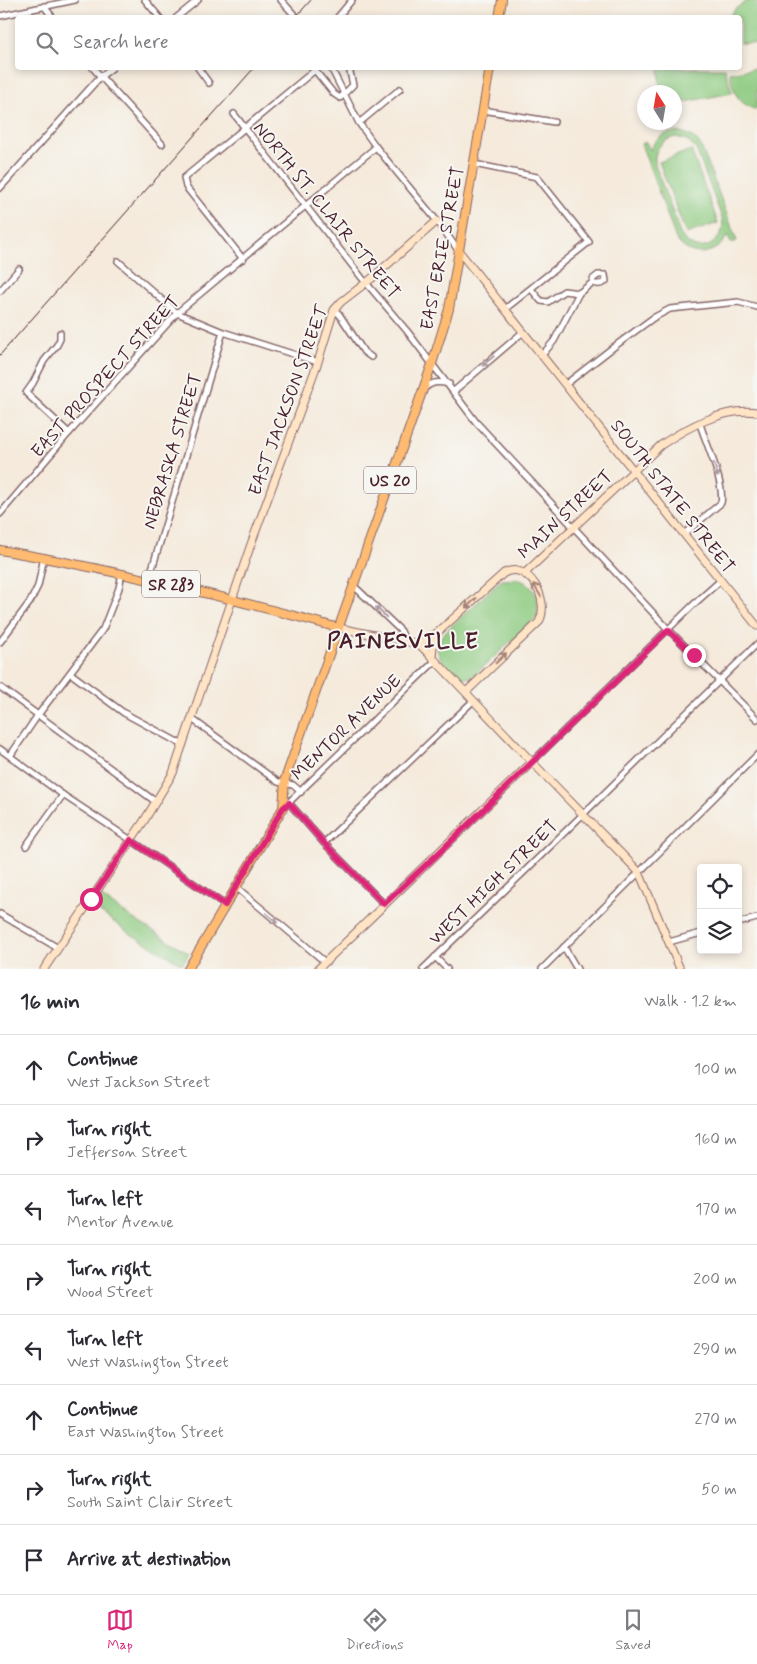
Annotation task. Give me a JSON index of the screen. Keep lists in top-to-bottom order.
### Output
{
  "streets": {
    "main road": [
      "EAST ERIE STREET",
      "US 20",
      "SR 283",
      "MENTOR AVENUE"
    ],
    "street": [
      "NORTH ST. CLAIR STREET",
      "EAST PROSPECT STREET",
      "EAST JACKSON STREET",
      "NEBRASKA STREET",
      "SOUTH STATE STREET",
      "MAIN STREET",
      "WEST HIGH STREET"
    ]
  },
  "crossings": [
    ["NORTH ST. CLAIR STREET", "EAST ERIE STREET"],
    ["NORTH ST. CLAIR STREET", "EAST PROSPECT STREET"],
    ["NORTH ST. CLAIR STREET", "EAST JACKSON STREET"],
    ["NORTH ST. CLAIR STREET", "MAIN STREET"],
    ["NORTH ST. CLAIR STREET", "WEST HIGH STREET"],
    ["EAST ERIE STREET", "US 20"],
    ["EAST ERIE STREET", "SOUTH STATE STREET"],
    ["EAST ERIE STREET", "SR 283"],
    ["EAST JACKSON STREET", "SR 283"],
    ["NEBRASKA STREET", "SR 283"],
    ["US 20", "SR 283"],
    ["US 20", "MENTOR AVENUE"],
    ["SOUTH STATE STREET", "MAIN STREET"]
  ],
  "districts": ["PAINESVILLE"],
  "north": "top",
  "page": {
    "search": "Search here",
    "heading": ["16 min", "Walk · 1.2 km"],
    "list": [
      ["Continue", "West Jackson Street", "100 m"],
      ["Turn right", "Jefferson Street", "160 m"],
      ["Turn left", "Mentor Avenue", "170 m"],
      ["Turn right", "Wood Street", "200 m"],
      ["Turn left", "West Washington Street", "290 m"],
      ["Continue", "East Washington Street", "270 m"],
      ["Turn right", "South Saint Clair Street", "50 m"],
      "Arrive at destination"
    ],
    "nav": ["Map", "Directions", "Saved"]
  }
}
